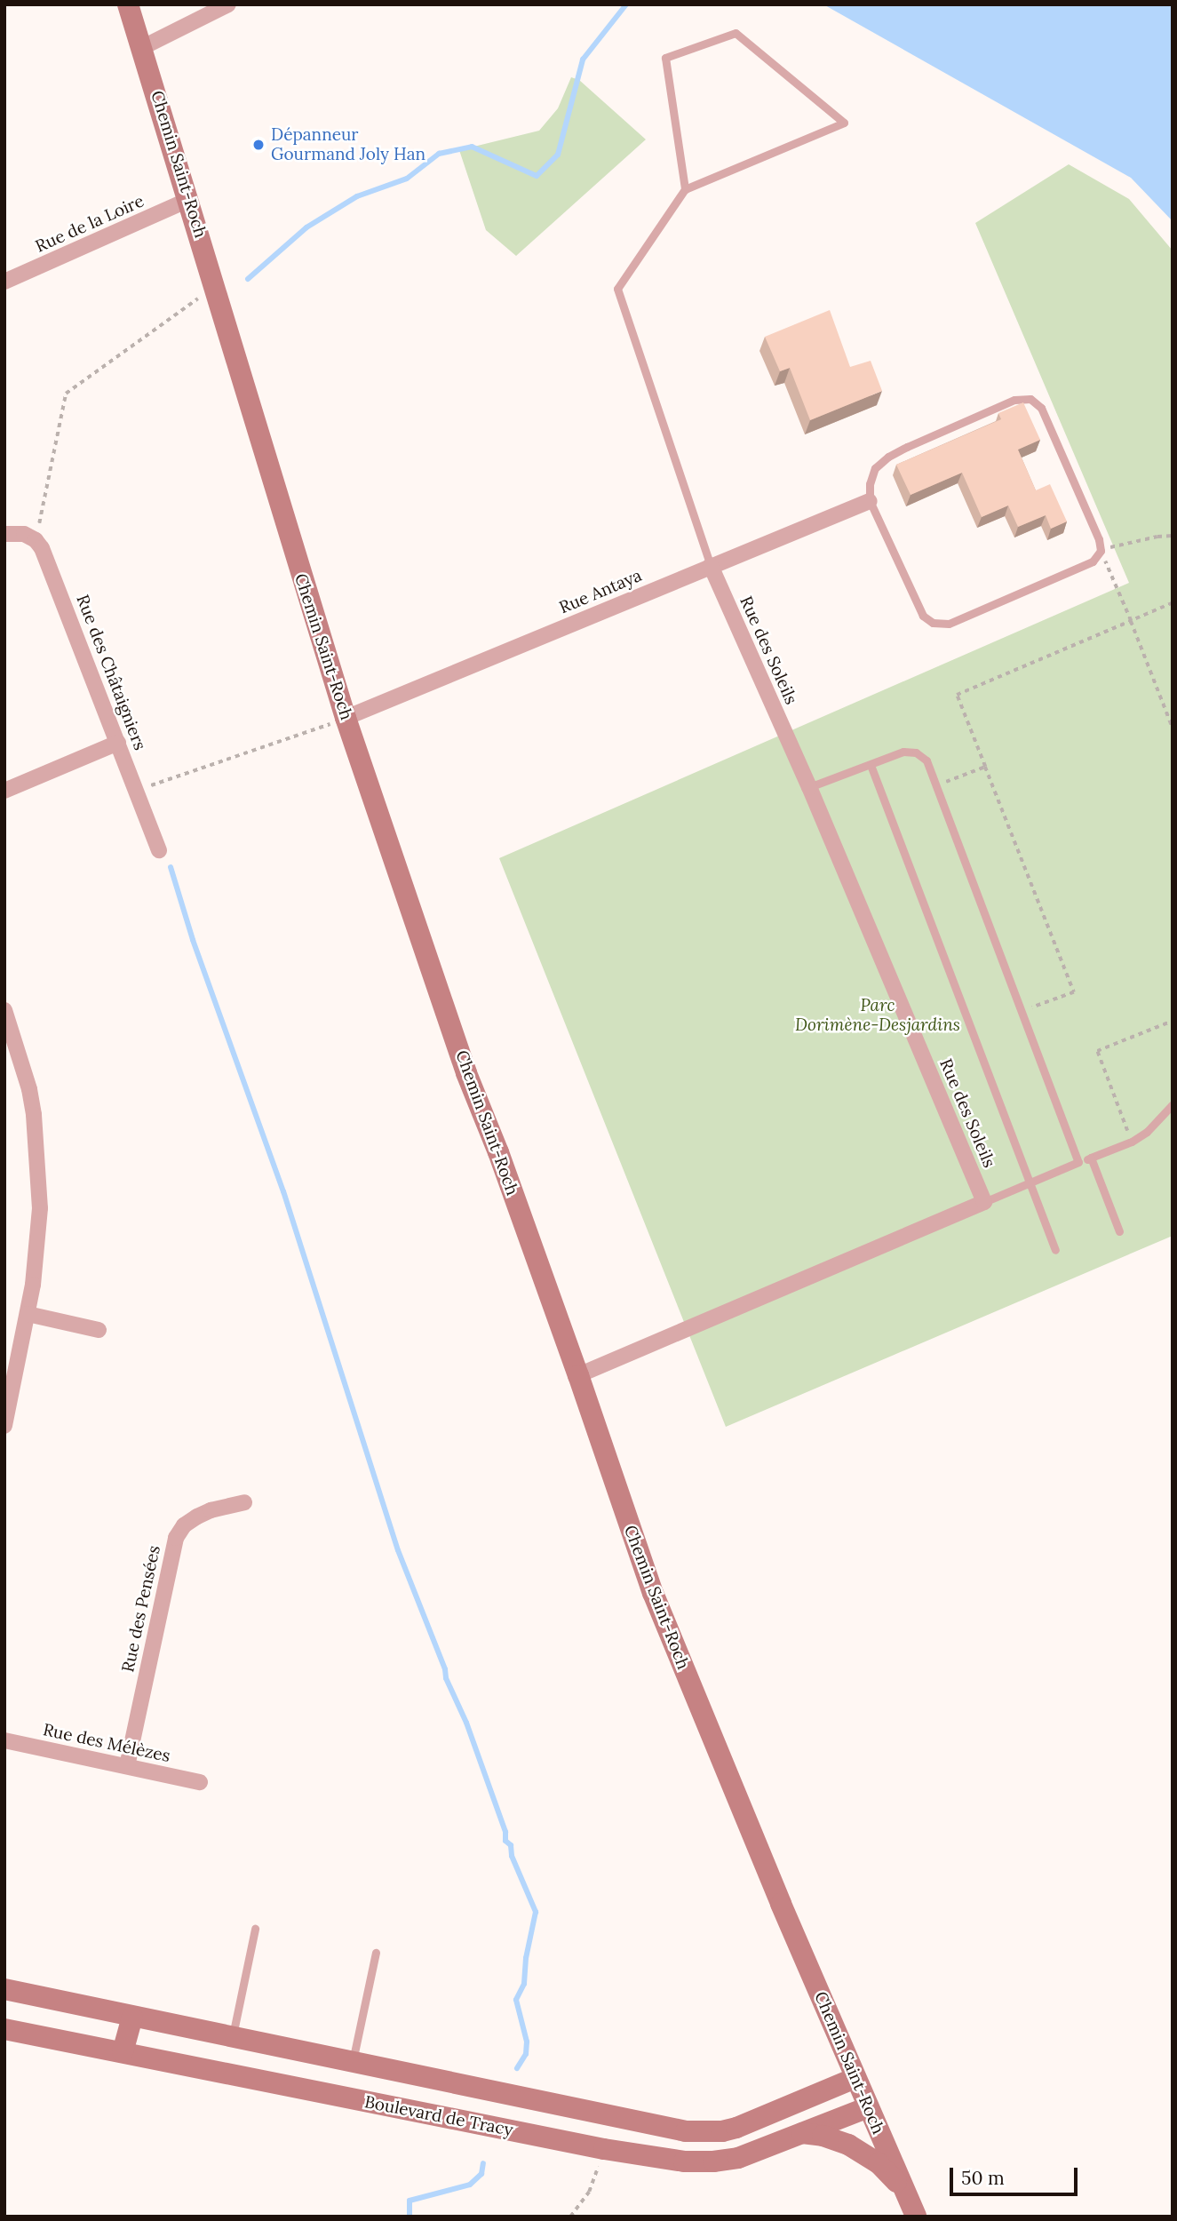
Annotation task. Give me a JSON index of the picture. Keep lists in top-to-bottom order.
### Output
{
  "streets": {
    "main road": ["Chemin Saint-Roch", "Boulevard de Tracy"],
    "street": [
      "Rue de la Loire",
      "Rue Antaya",
      "Rue des Soleils",
      "Rue des Châtaigniers",
      "Rue des Pensées",
      "Rue des Mélèzes"
    ]
  },
  "crossings": [
    ["Chemin Saint-Roch", "Rue de la Loire"],
    ["Chemin Saint-Roch", "Rue Antaya"],
    ["Chemin Saint-Roch", "Boulevard de Tracy"],
    ["Rue Antaya", "Rue des Soleils"],
    ["Rue des Pensées", "Rue des Mélèzes"]
  ],
  "parks": ["Parc Dorimène-Desjardins"],
  "places": ["Dépanneur Gourmand Joly Han"],
  "scale_bar": "50 m"
}
